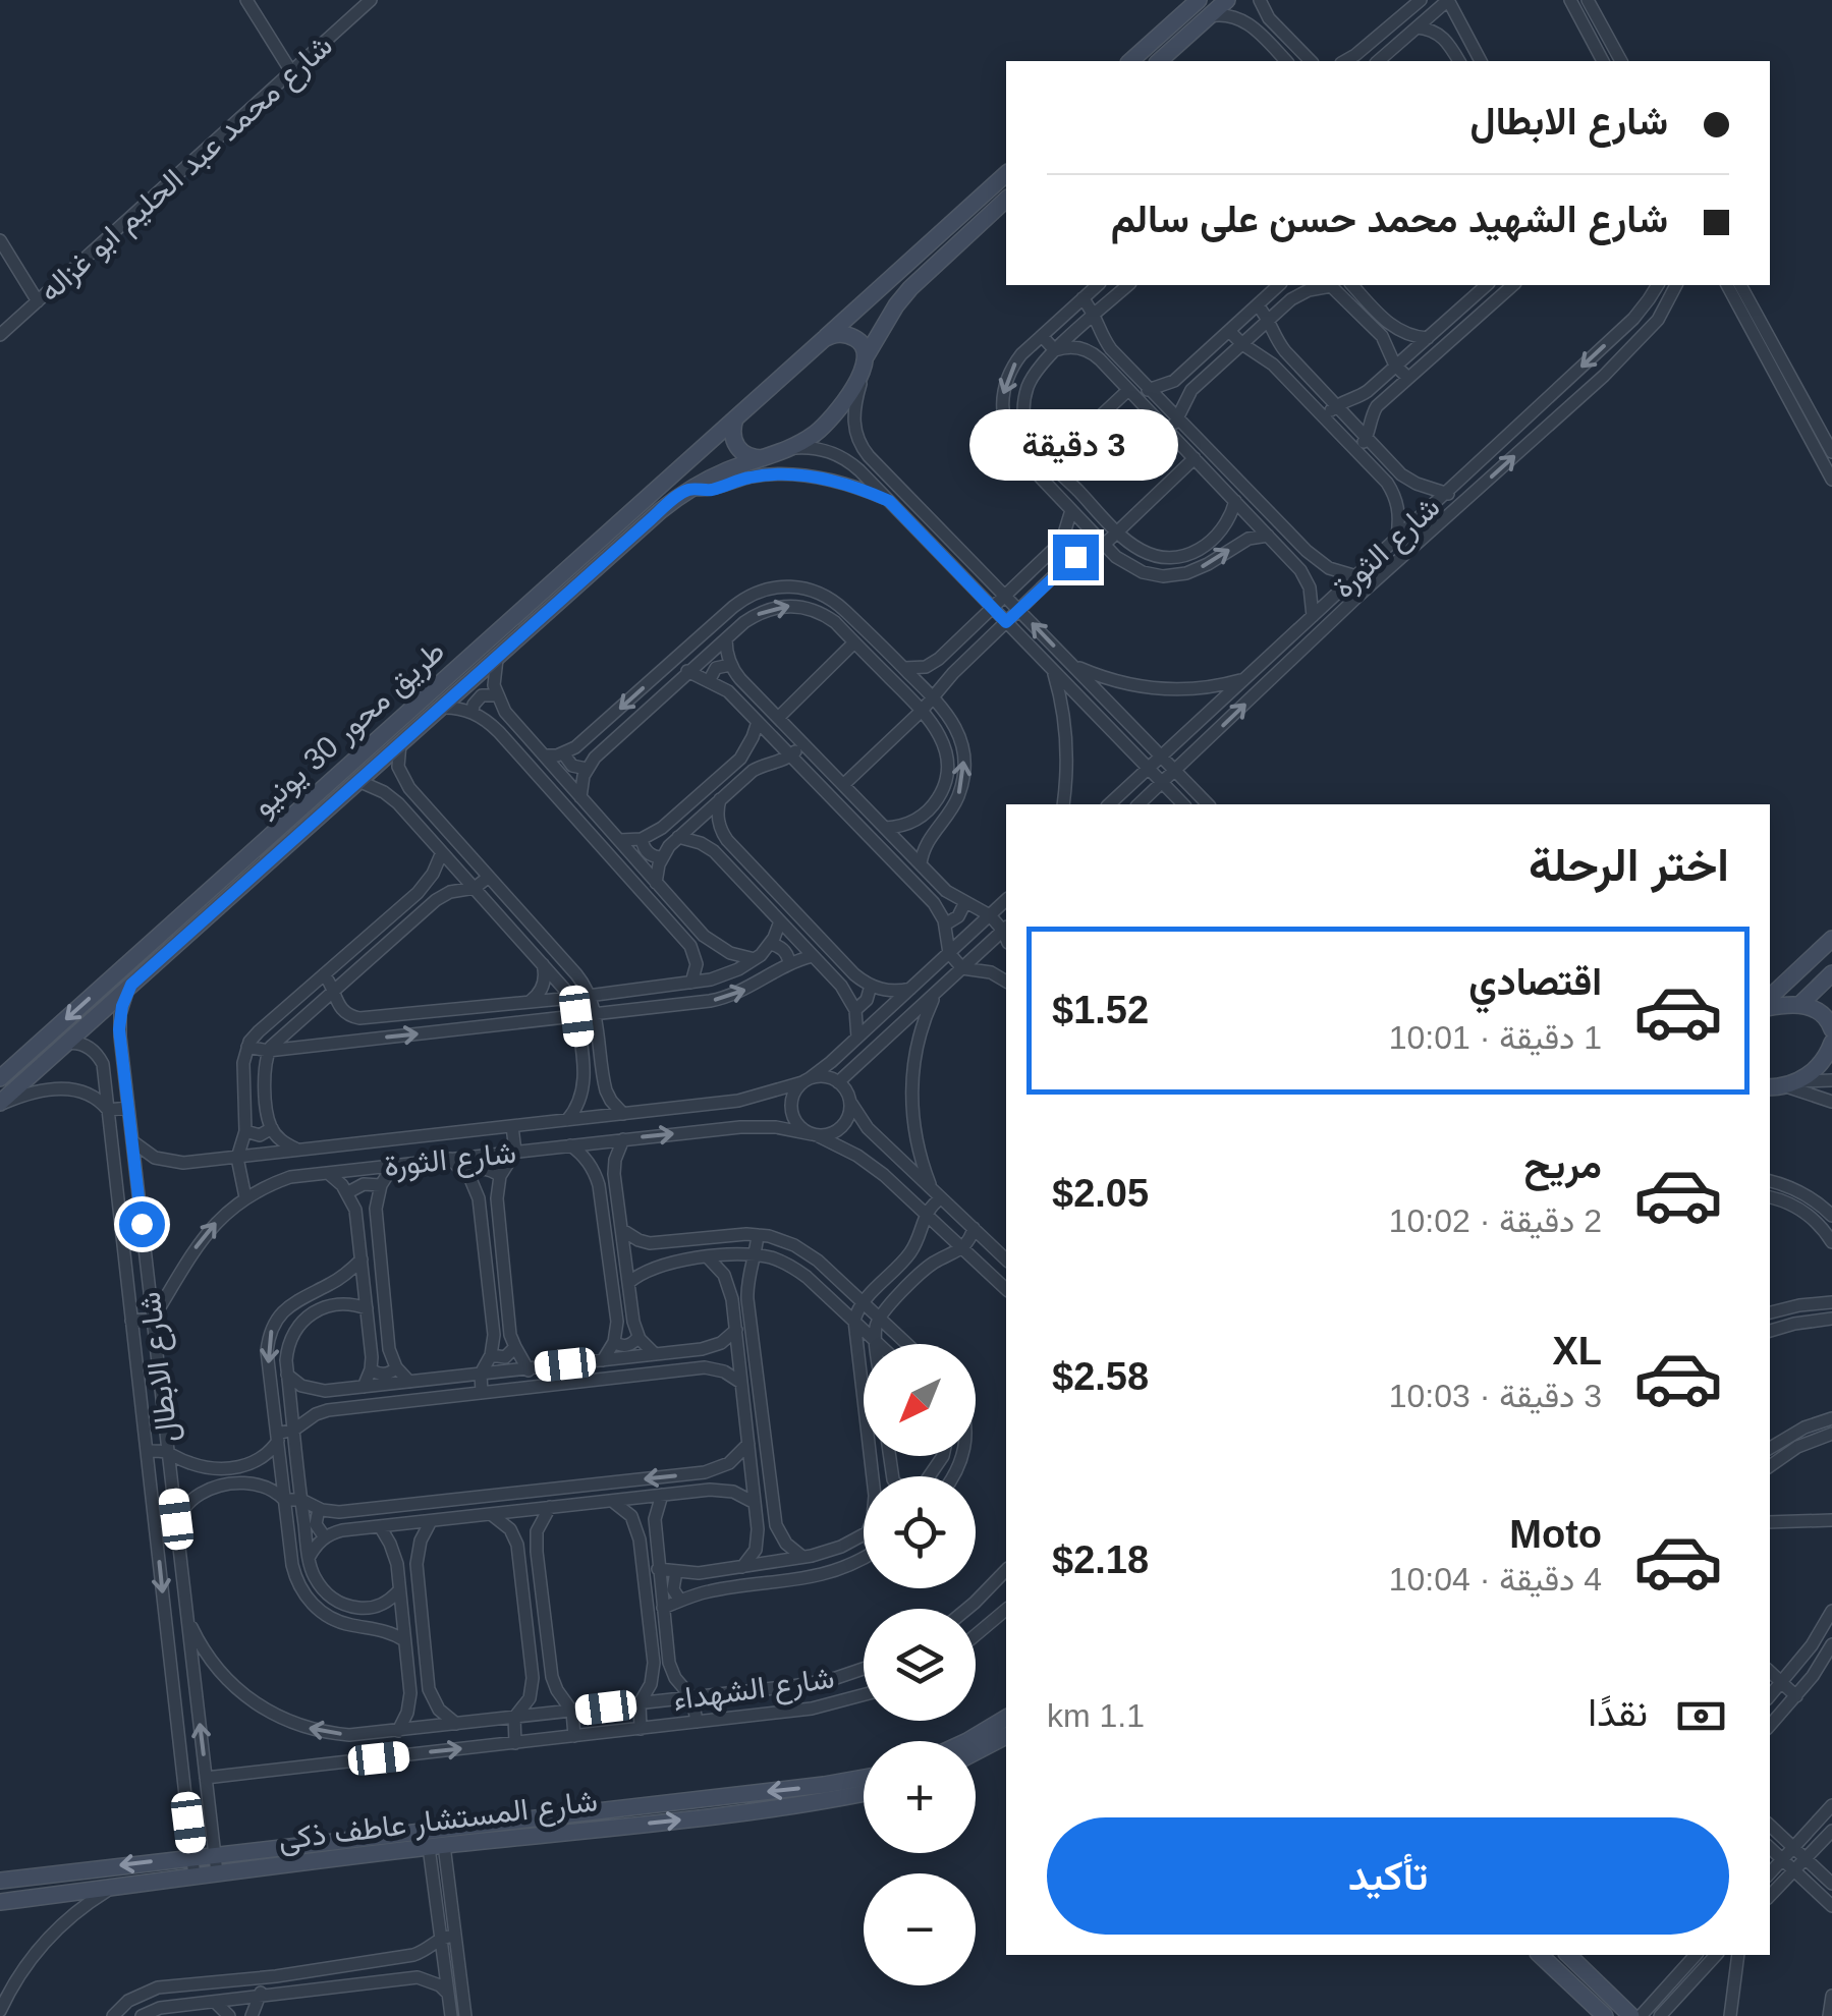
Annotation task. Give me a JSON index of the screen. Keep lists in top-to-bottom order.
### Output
{
  "streets": {
    "street": [
      "شارع محمد عبد الحليم ابو غزاله",
      "شارع الثورة",
      "طريق محور 30 يونيو",
      "شارع الابطال",
      "شارع الشهداء",
      "شارع المستشار عاطف ذكى"
    ]
  },
  "crossings": [
    ["شارع الثورة", "شارع الابطال"],
    ["طريق محور 30 يونيو", "شارع الابطال"],
    ["شارع الابطال", "شارع الشهداء"],
    ["شارع الابطال", "شارع المستشار عاطف ذكى"]
  ],
  "north": "bottom left",
  "page": {
    "banner": ["شارع الابطال", "شارع الشهيد محمد حسن على سالم"],
    "bubble": "3 دقيقة",
    "heading": "اختر الرحلة",
    "list": [
      {
        "name": "اقتصادي",
        "note": "1 دقيقة · 10:01",
        "value": "$1.52"
      },
      {
        "name": "مريح",
        "note": "2 دقيقة · 10:02",
        "value": "$2.05"
      },
      {
        "name": "XL",
        "note": "3 دقيقة · 10:03",
        "value": "$2.58"
      },
      {
        "name": "Moto",
        "note": "4 دقيقة · 10:04",
        "value": "$2.18"
      }
    ],
    "map_buttons": ["+", "−"],
    "pay": ["نقدًا", "1.1 km"],
    "buttons": "تأكيد"
  }
}
